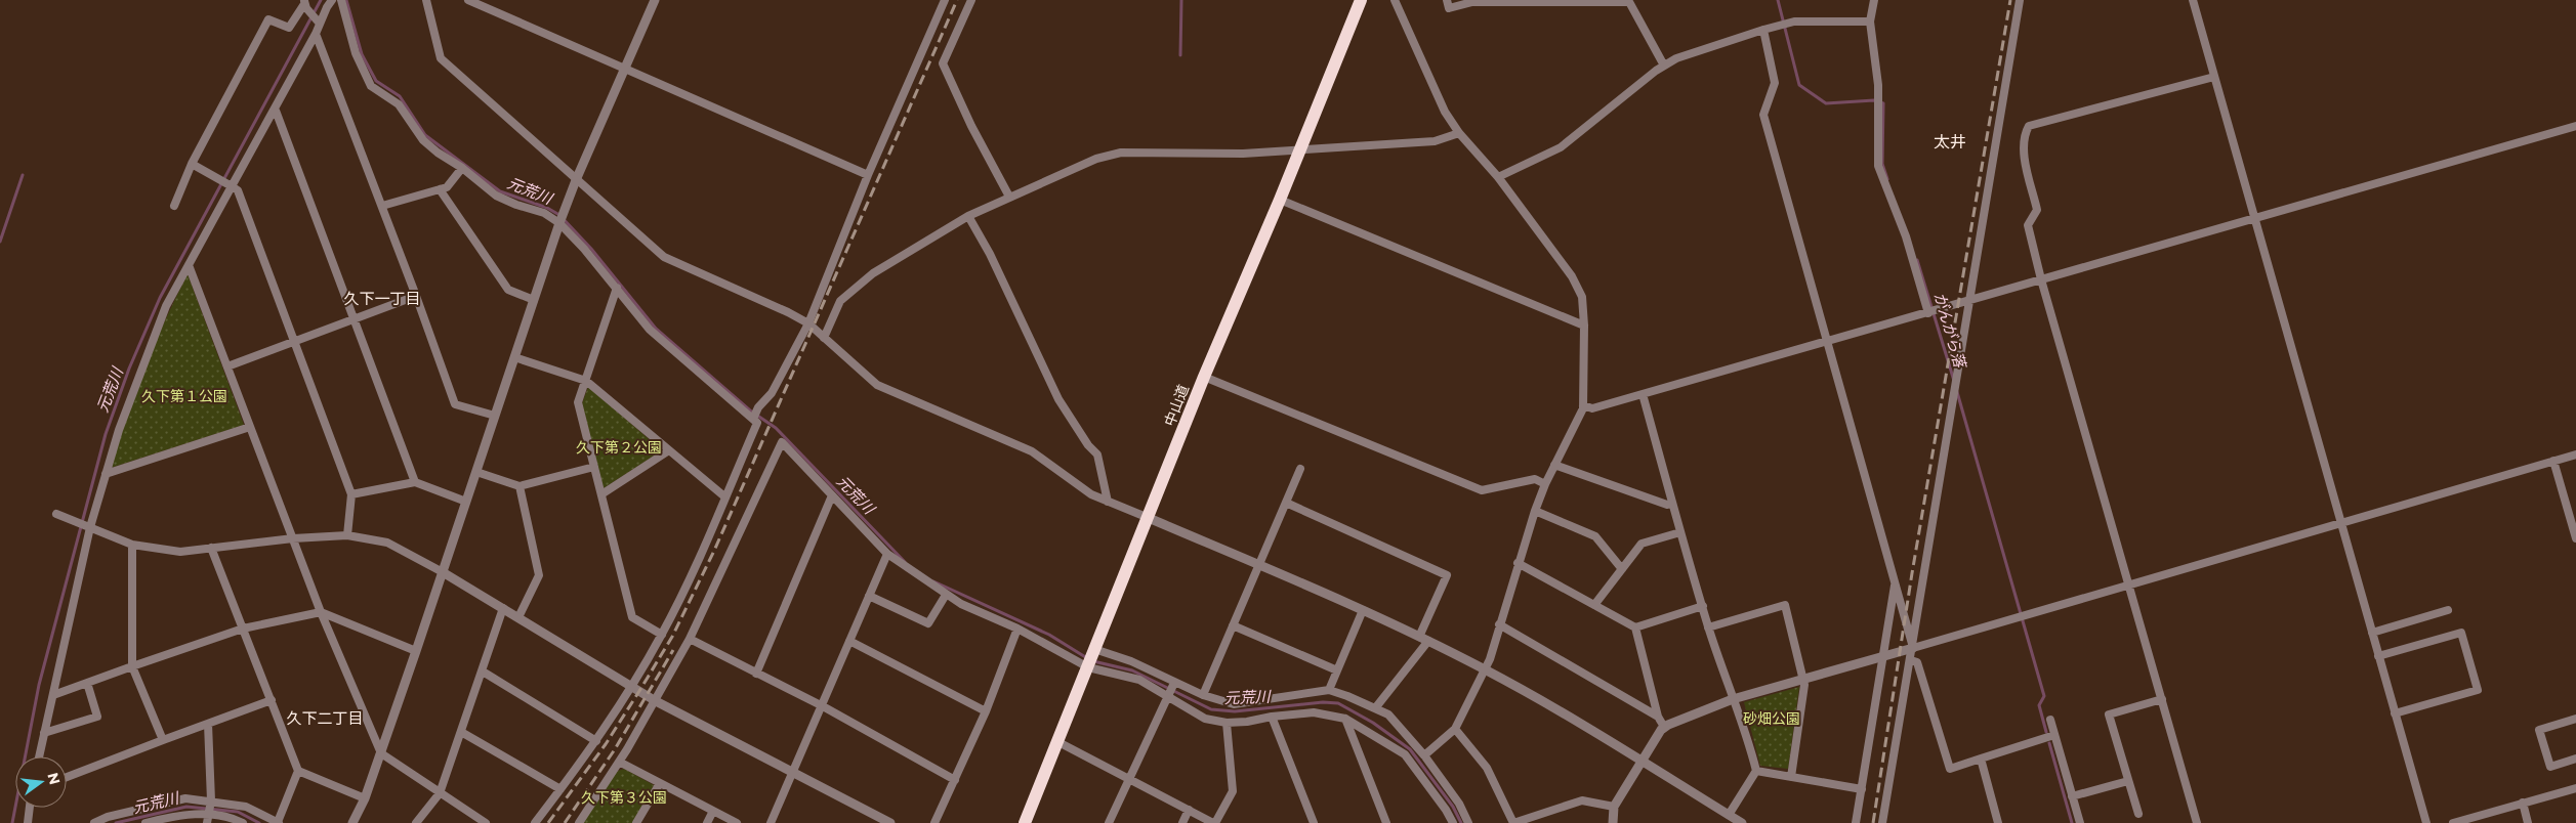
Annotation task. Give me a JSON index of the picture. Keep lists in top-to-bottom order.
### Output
{
  "streets": {
    "highway": ["中山道"]
  },
  "districts": ["太井", "久下一丁目", "久下二丁目"],
  "water": ["元荒川", "がんがら落"],
  "parks": [
    "久下第１公園",
    "久下第２公園",
    "砂畑公園",
    "久下第３公園"
  ],
  "north": "right"
}
